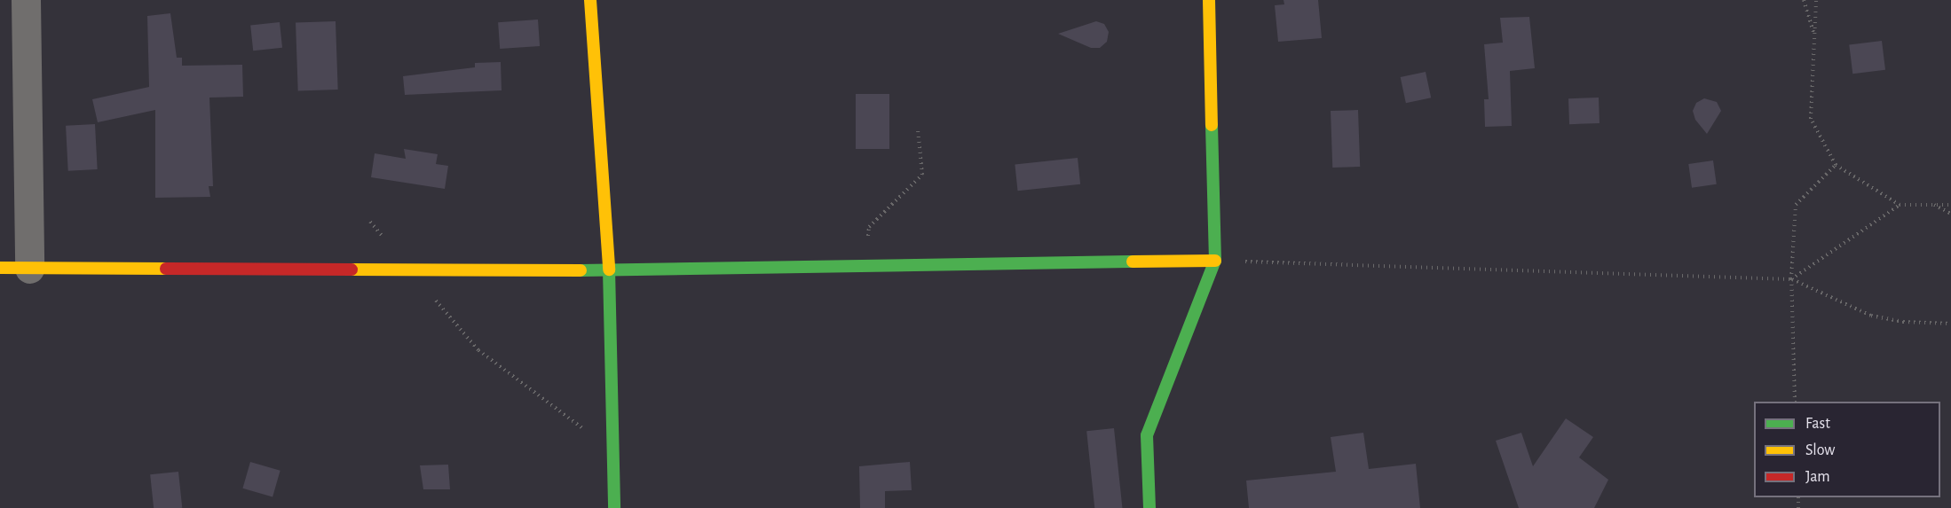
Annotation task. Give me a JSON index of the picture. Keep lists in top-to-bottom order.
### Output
{
  "legend": ["Fast", "Slow", "Jam"]
}
